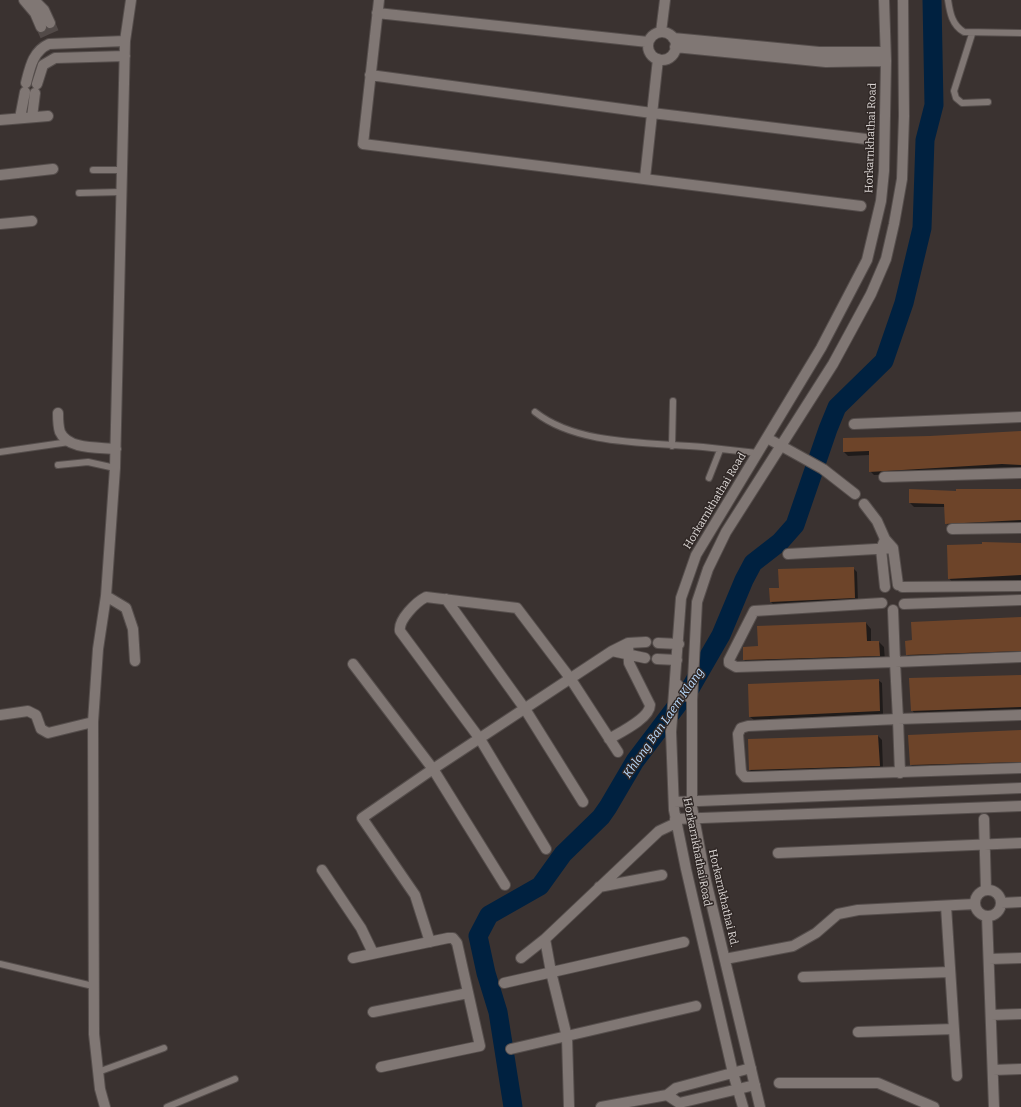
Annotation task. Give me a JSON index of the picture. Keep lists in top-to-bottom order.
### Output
{
  "streets": {
    "street": ["Horkarnkhathai Road", "Horkarnkhathai Rd."]
  },
  "water": ["Khlong Ban Laem Klang"]
}
